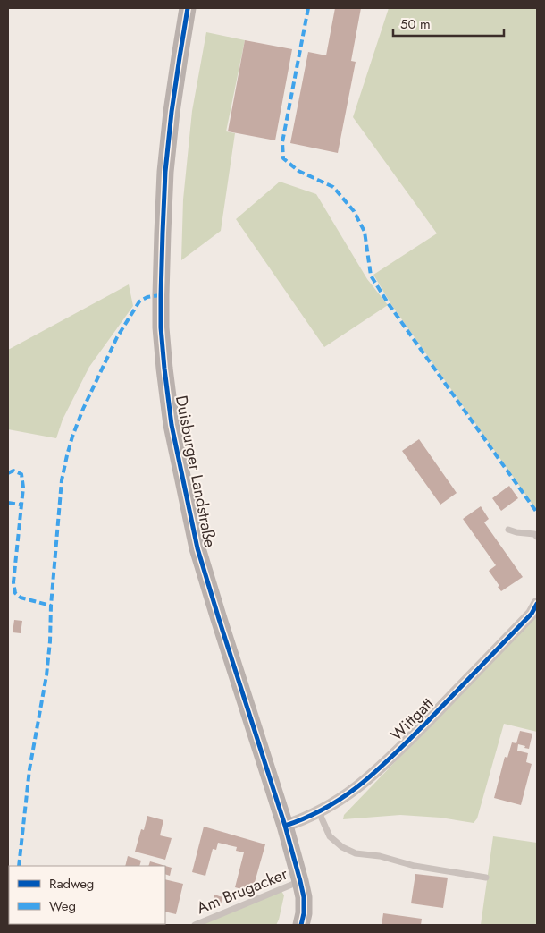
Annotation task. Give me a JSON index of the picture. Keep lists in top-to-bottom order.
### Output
{
  "streets": {
    "main road": ["Duisburger Landstraße"],
    "street": ["Wittgatt"],
    "lane": ["Am Brugacker"]
  },
  "crossings": [
    ["Duisburger Landstraße", "Wittgatt"],
    ["Duisburger Landstraße", "Am Brugacker"]
  ],
  "legend": ["Radweg", "Weg"],
  "scale_bar": "50 m"
}
